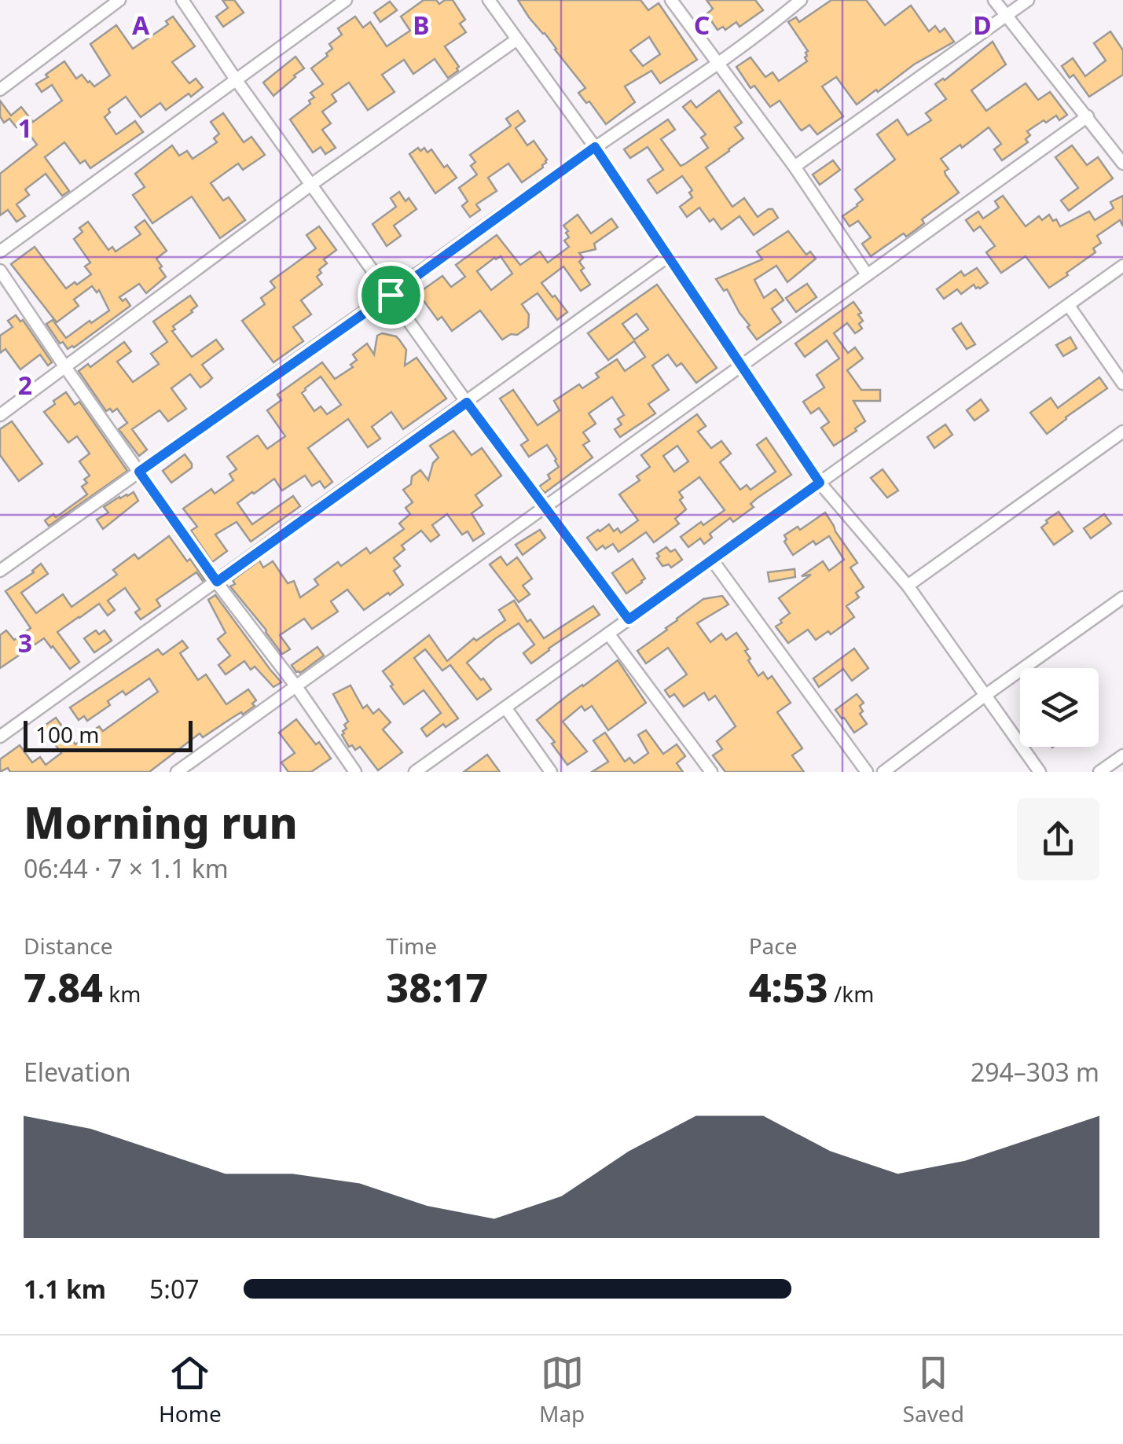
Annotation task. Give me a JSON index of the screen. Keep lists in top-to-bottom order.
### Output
{
  "scale_bar": "100 m",
  "page": {
    "scale": "100 m",
    "heading": ["Morning run", "06:44 · 7 × 1.1 km"],
    "stats": [
      ["Distance", "7.84 km"],
      ["Time", "38:17"],
      ["Pace", "4:53 /km"]
    ],
    "chart": ["Elevation", "294–303 m"],
    "list": [
      {
        "name": "1.1 km",
        "note": "5:07"
      }
    ],
    "tabs": ["Home", "Map", "Saved"]
  },
  "grid": {
    "columns": [
      "A",
      "B",
      "C",
      "D"
    ],
    "rows": ["1", "2", "3"]
  }
}
